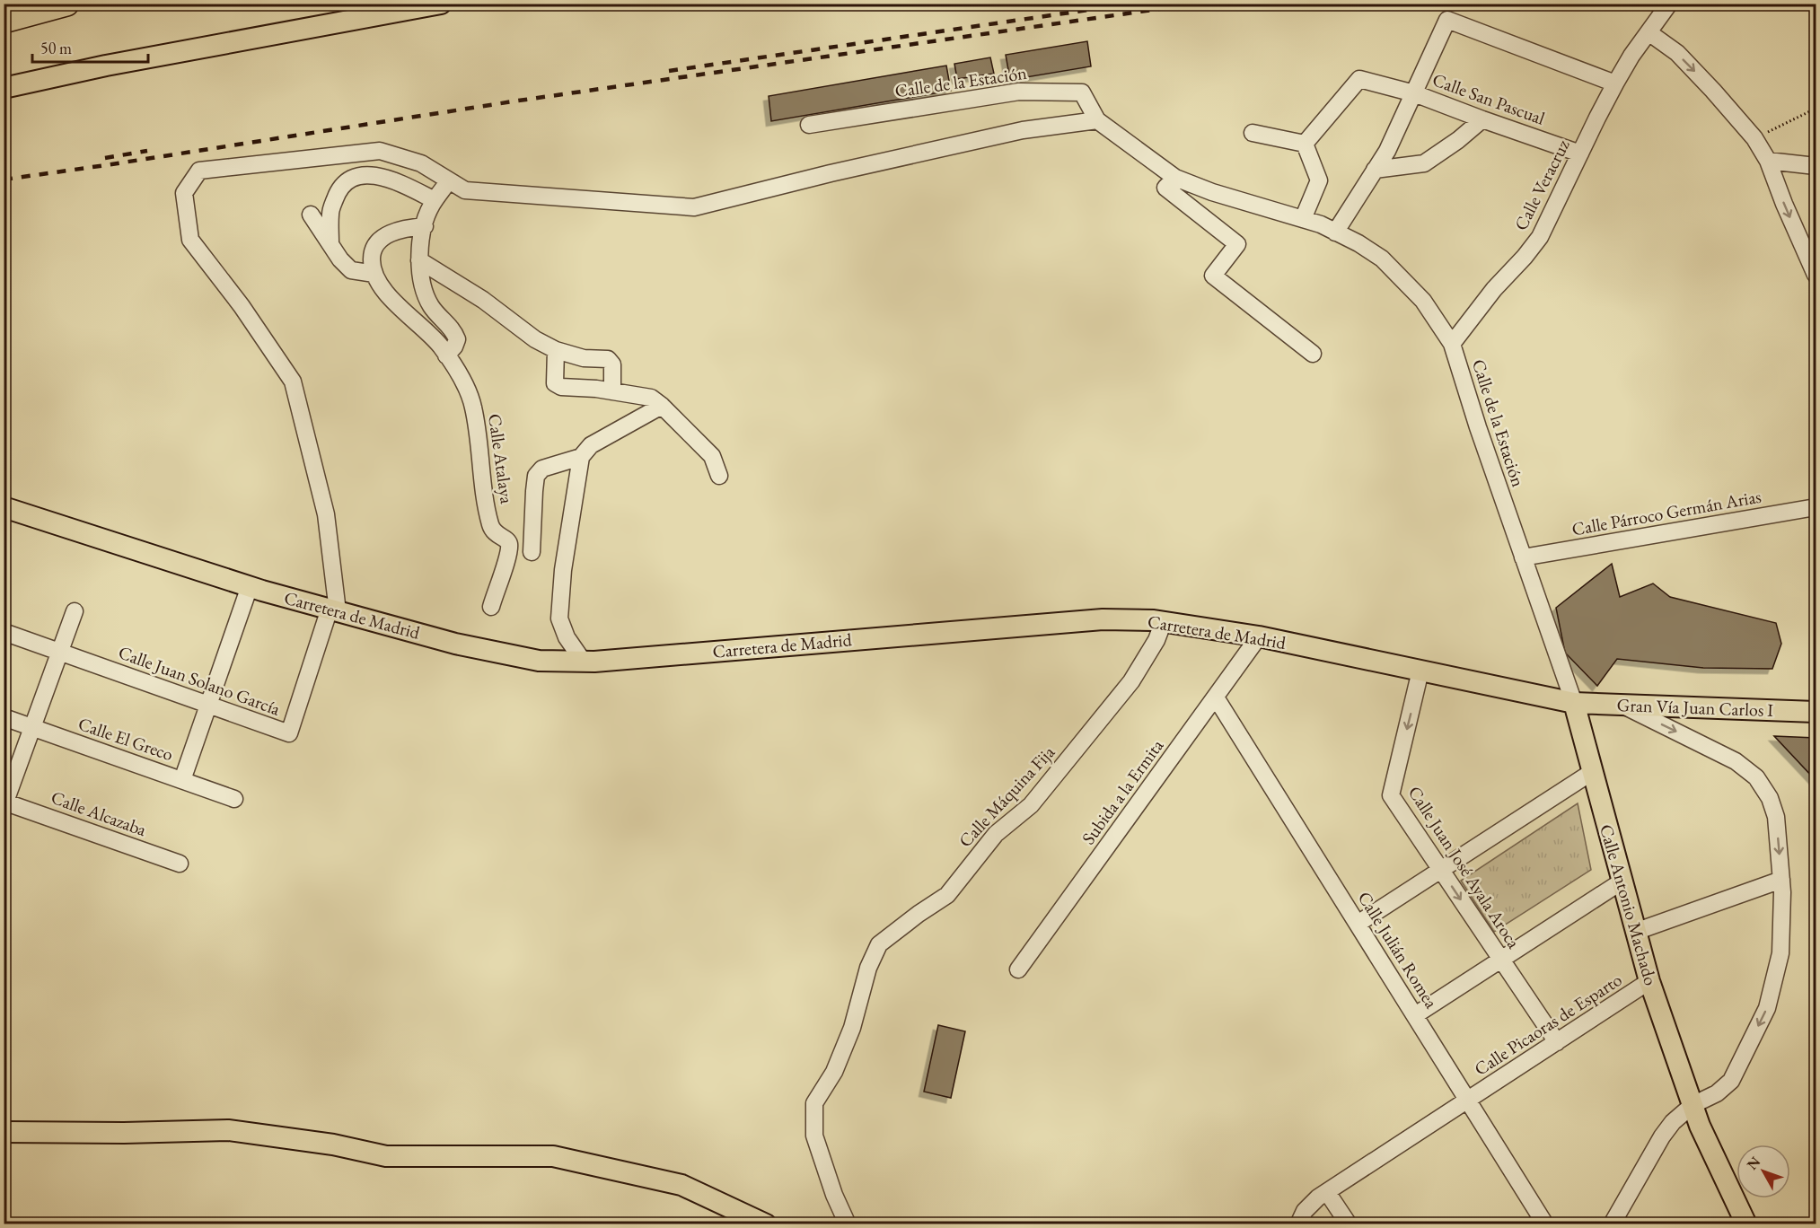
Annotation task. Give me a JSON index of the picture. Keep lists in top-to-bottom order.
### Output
{
  "streets": {
    "main road": ["Carretera de Madrid", "Gran Vía Juan Carlos I", "Calle Antonio Machado"],
    "street": [
      "Calle de la Estación",
      "Calle San Pascual",
      "Calle Veracruz",
      "Calle Atalaya",
      "Calle Párroco Germán Arias",
      "Calle Juan Solano García",
      "Calle El Greco",
      "Subida a la Ermita",
      "Calle Máquina Fija",
      "Calle Alcazaba",
      "Calle Juan José Ayala Aroca",
      "Calle Julián Romea",
      "Calle Picaoras de Esparto"
    ]
  },
  "crossings": [
    ["Calle de la Estación", "Calle Veracruz"],
    ["Calle de la Estación", "Calle Párroco Germán Arias"],
    ["Calle de la Estación", "Carretera de Madrid"],
    ["Calle de la Estación", "Gran Vía Juan Carlos I"],
    ["Calle de la Estación", "Calle Antonio Machado"],
    ["Calle San Pascual", "Calle Veracruz"],
    ["Carretera de Madrid", "Calle Juan Solano García"],
    ["Carretera de Madrid", "Gran Vía Juan Carlos I"],
    ["Carretera de Madrid", "Subida a la Ermita"],
    ["Carretera de Madrid", "Calle Máquina Fija"],
    ["Carretera de Madrid", "Calle Juan José Ayala Aroca"],
    ["Carretera de Madrid", "Calle Antonio Machado"],
    ["Gran Vía Juan Carlos I", "Calle Antonio Machado"],
    ["Subida a la Ermita", "Calle Julián Romea"],
    ["Calle Juan José Ayala Aroca", "Calle Picaoras de Esparto"],
    ["Calle Antonio Machado", "Calle Picaoras de Esparto"],
    ["Calle Julián Romea", "Calle Picaoras de Esparto"]
  ],
  "one_way": ["Calle Juan José Ayala Aroca"],
  "scale_bar": "50 m",
  "north": "top left"
}
